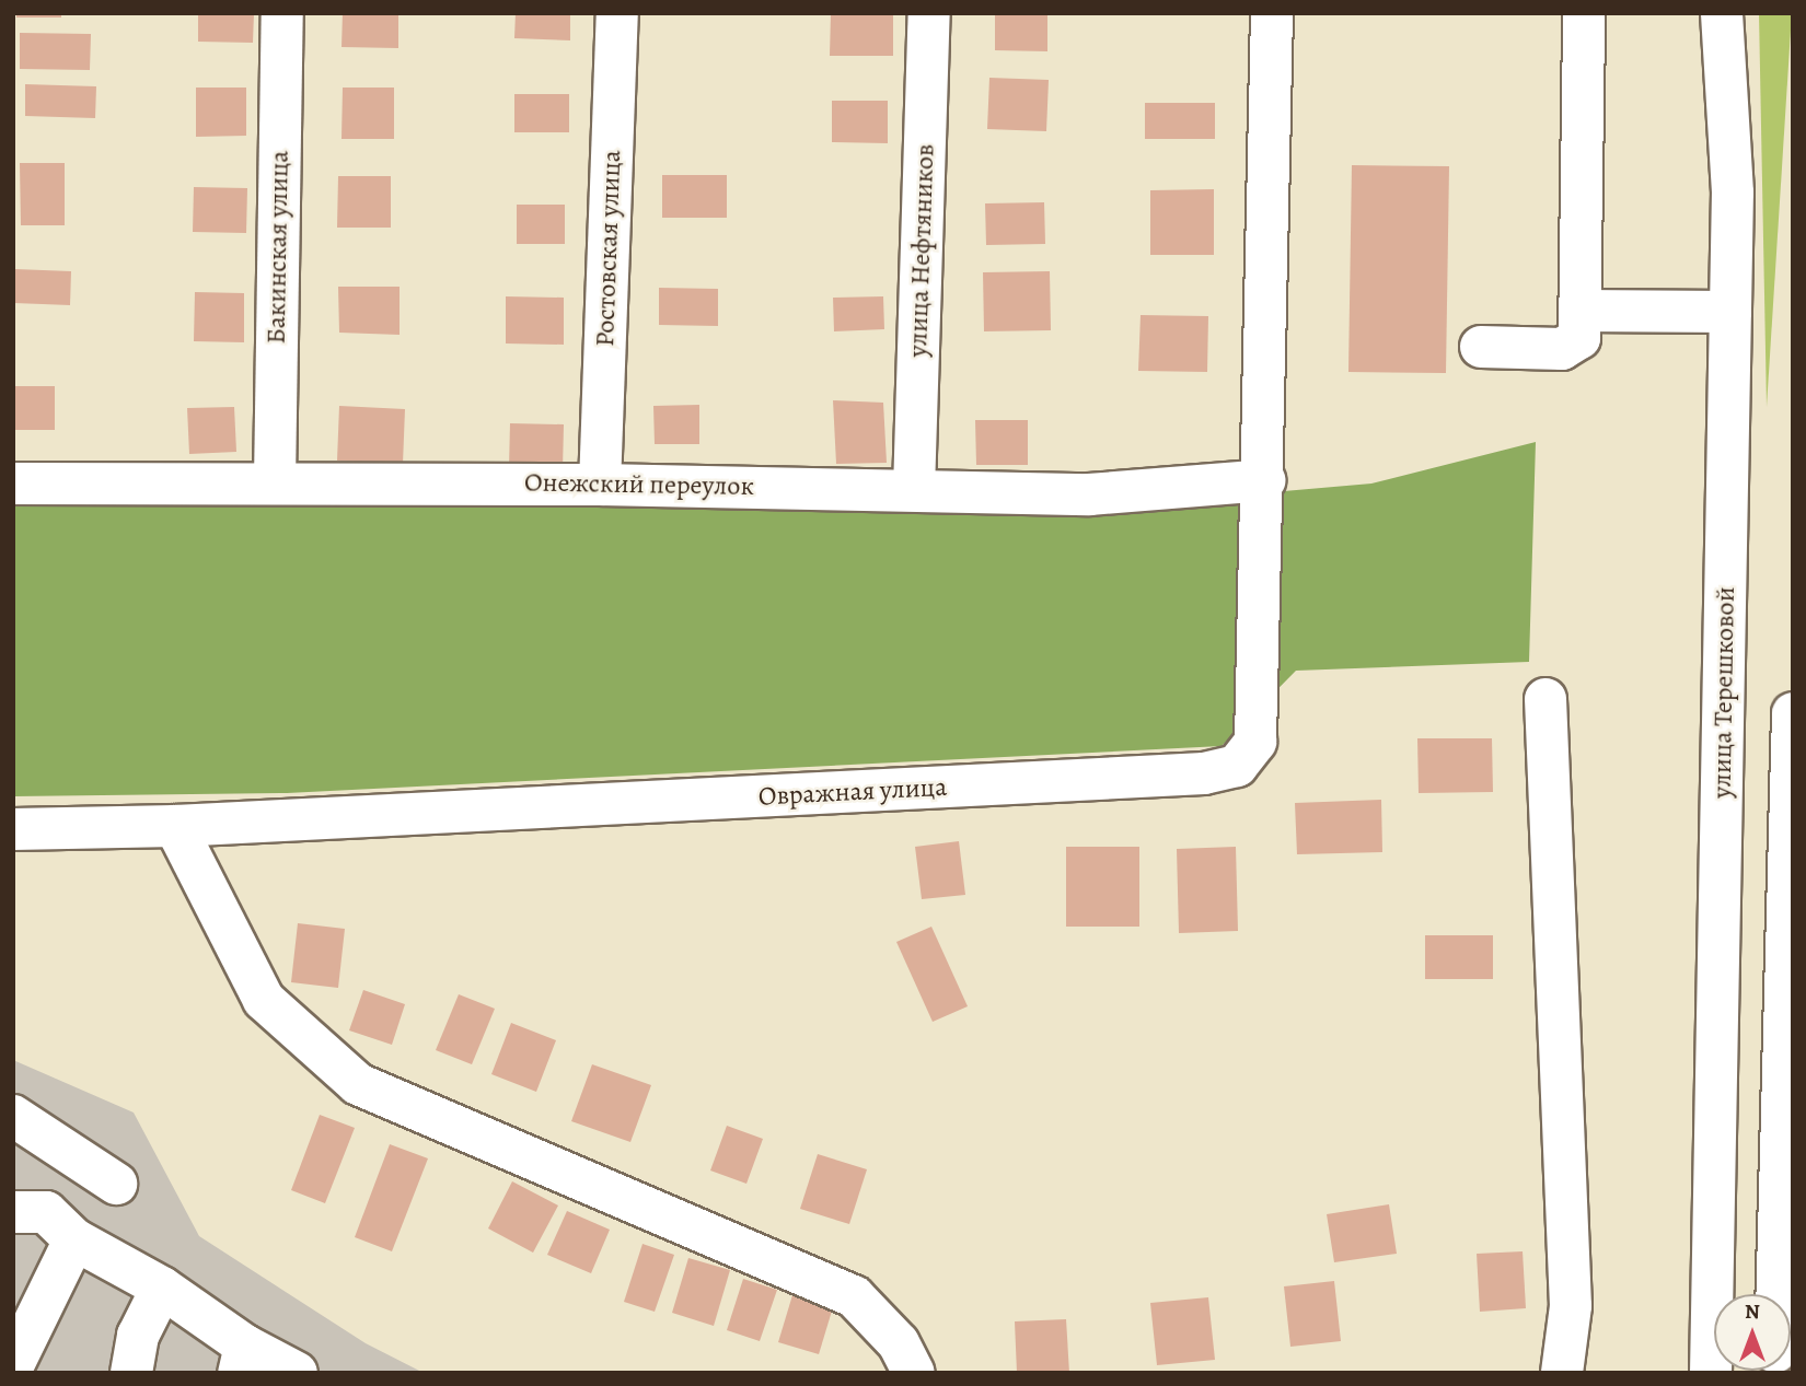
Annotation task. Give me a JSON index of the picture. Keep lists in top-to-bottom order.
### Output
{
  "streets": {
    "street": [
      "Бакинская улица",
      "Ростовская улица",
      "улица Нефтяников",
      "Онежский переулок",
      "улица Терешковой",
      "Овражная улица"
    ]
  },
  "crossings": [
    ["Бакинская улица", "Онежский переулок"],
    ["Ростовская улица", "Онежский переулок"],
    ["улица Нефтяников", "Онежский переулок"],
    ["Онежский переулок", "Овражная улица"]
  ],
  "north": "top"
}
